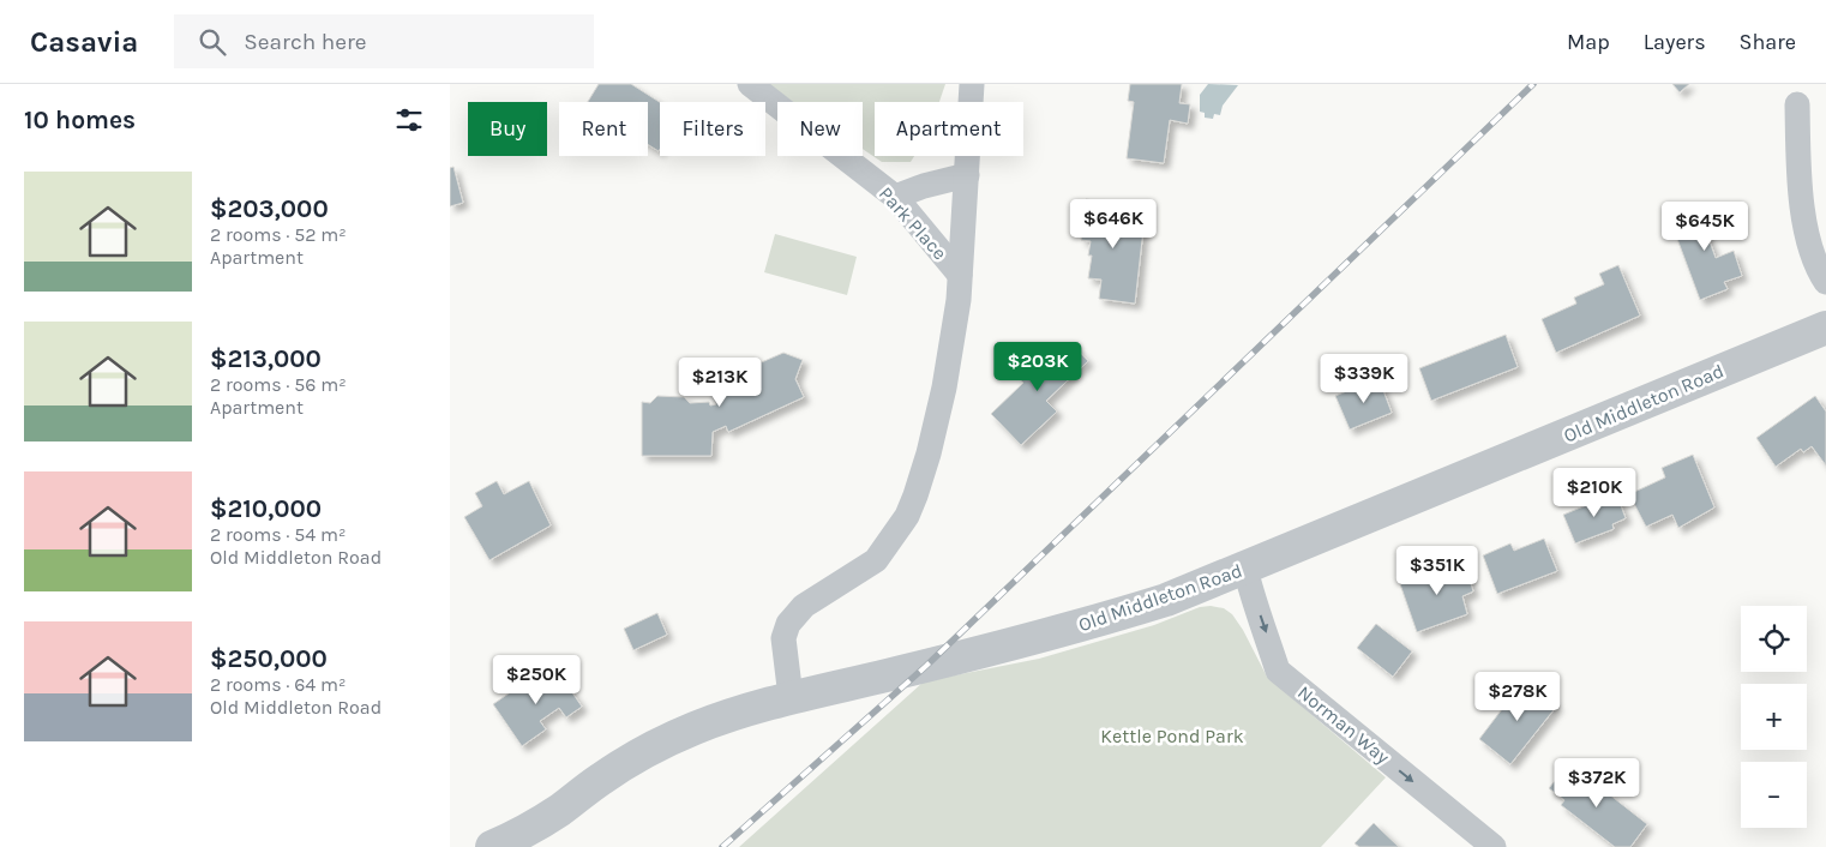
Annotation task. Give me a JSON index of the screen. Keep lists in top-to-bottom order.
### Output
{
  "streets": {
    "street": ["Park Place", "Old Middleton Road", "Norman Way"]
  },
  "crossings": [
    ["Old Middleton Road", "Norman Way"]
  ],
  "one_way": ["Norman Way"],
  "parks": ["Kettle Pond Park"],
  "page": {
    "header": "Casavia",
    "search": "Search here",
    "nav": ["Map", "Layers", "Share"],
    "heading": "10 homes",
    "chip": [
      "Buy",
      "Rent",
      "Filters",
      "New",
      "Apartment"
    ],
    "list": [
      {
        "name": "$203,000",
        "note": "2 rooms · 52 m² · Apartment"
      },
      {
        "name": "$213,000",
        "note": "2 rooms · 56 m² · Apartment"
      },
      {
        "name": "$210,000",
        "note": "2 rooms · 54 m² · Old Middleton Road"
      },
      {
        "name": "$250,000",
        "note": "2 rooms · 64 m² · Old Middleton Road"
      }
    ],
    "price": [
      "$646K",
      "$645K",
      "$203K",
      "$339K",
      "$213K",
      "$210K",
      "$351K",
      "$250K",
      "$278K",
      "$372K"
    ],
    "map_buttons": ["+", "−"]
  }
}
